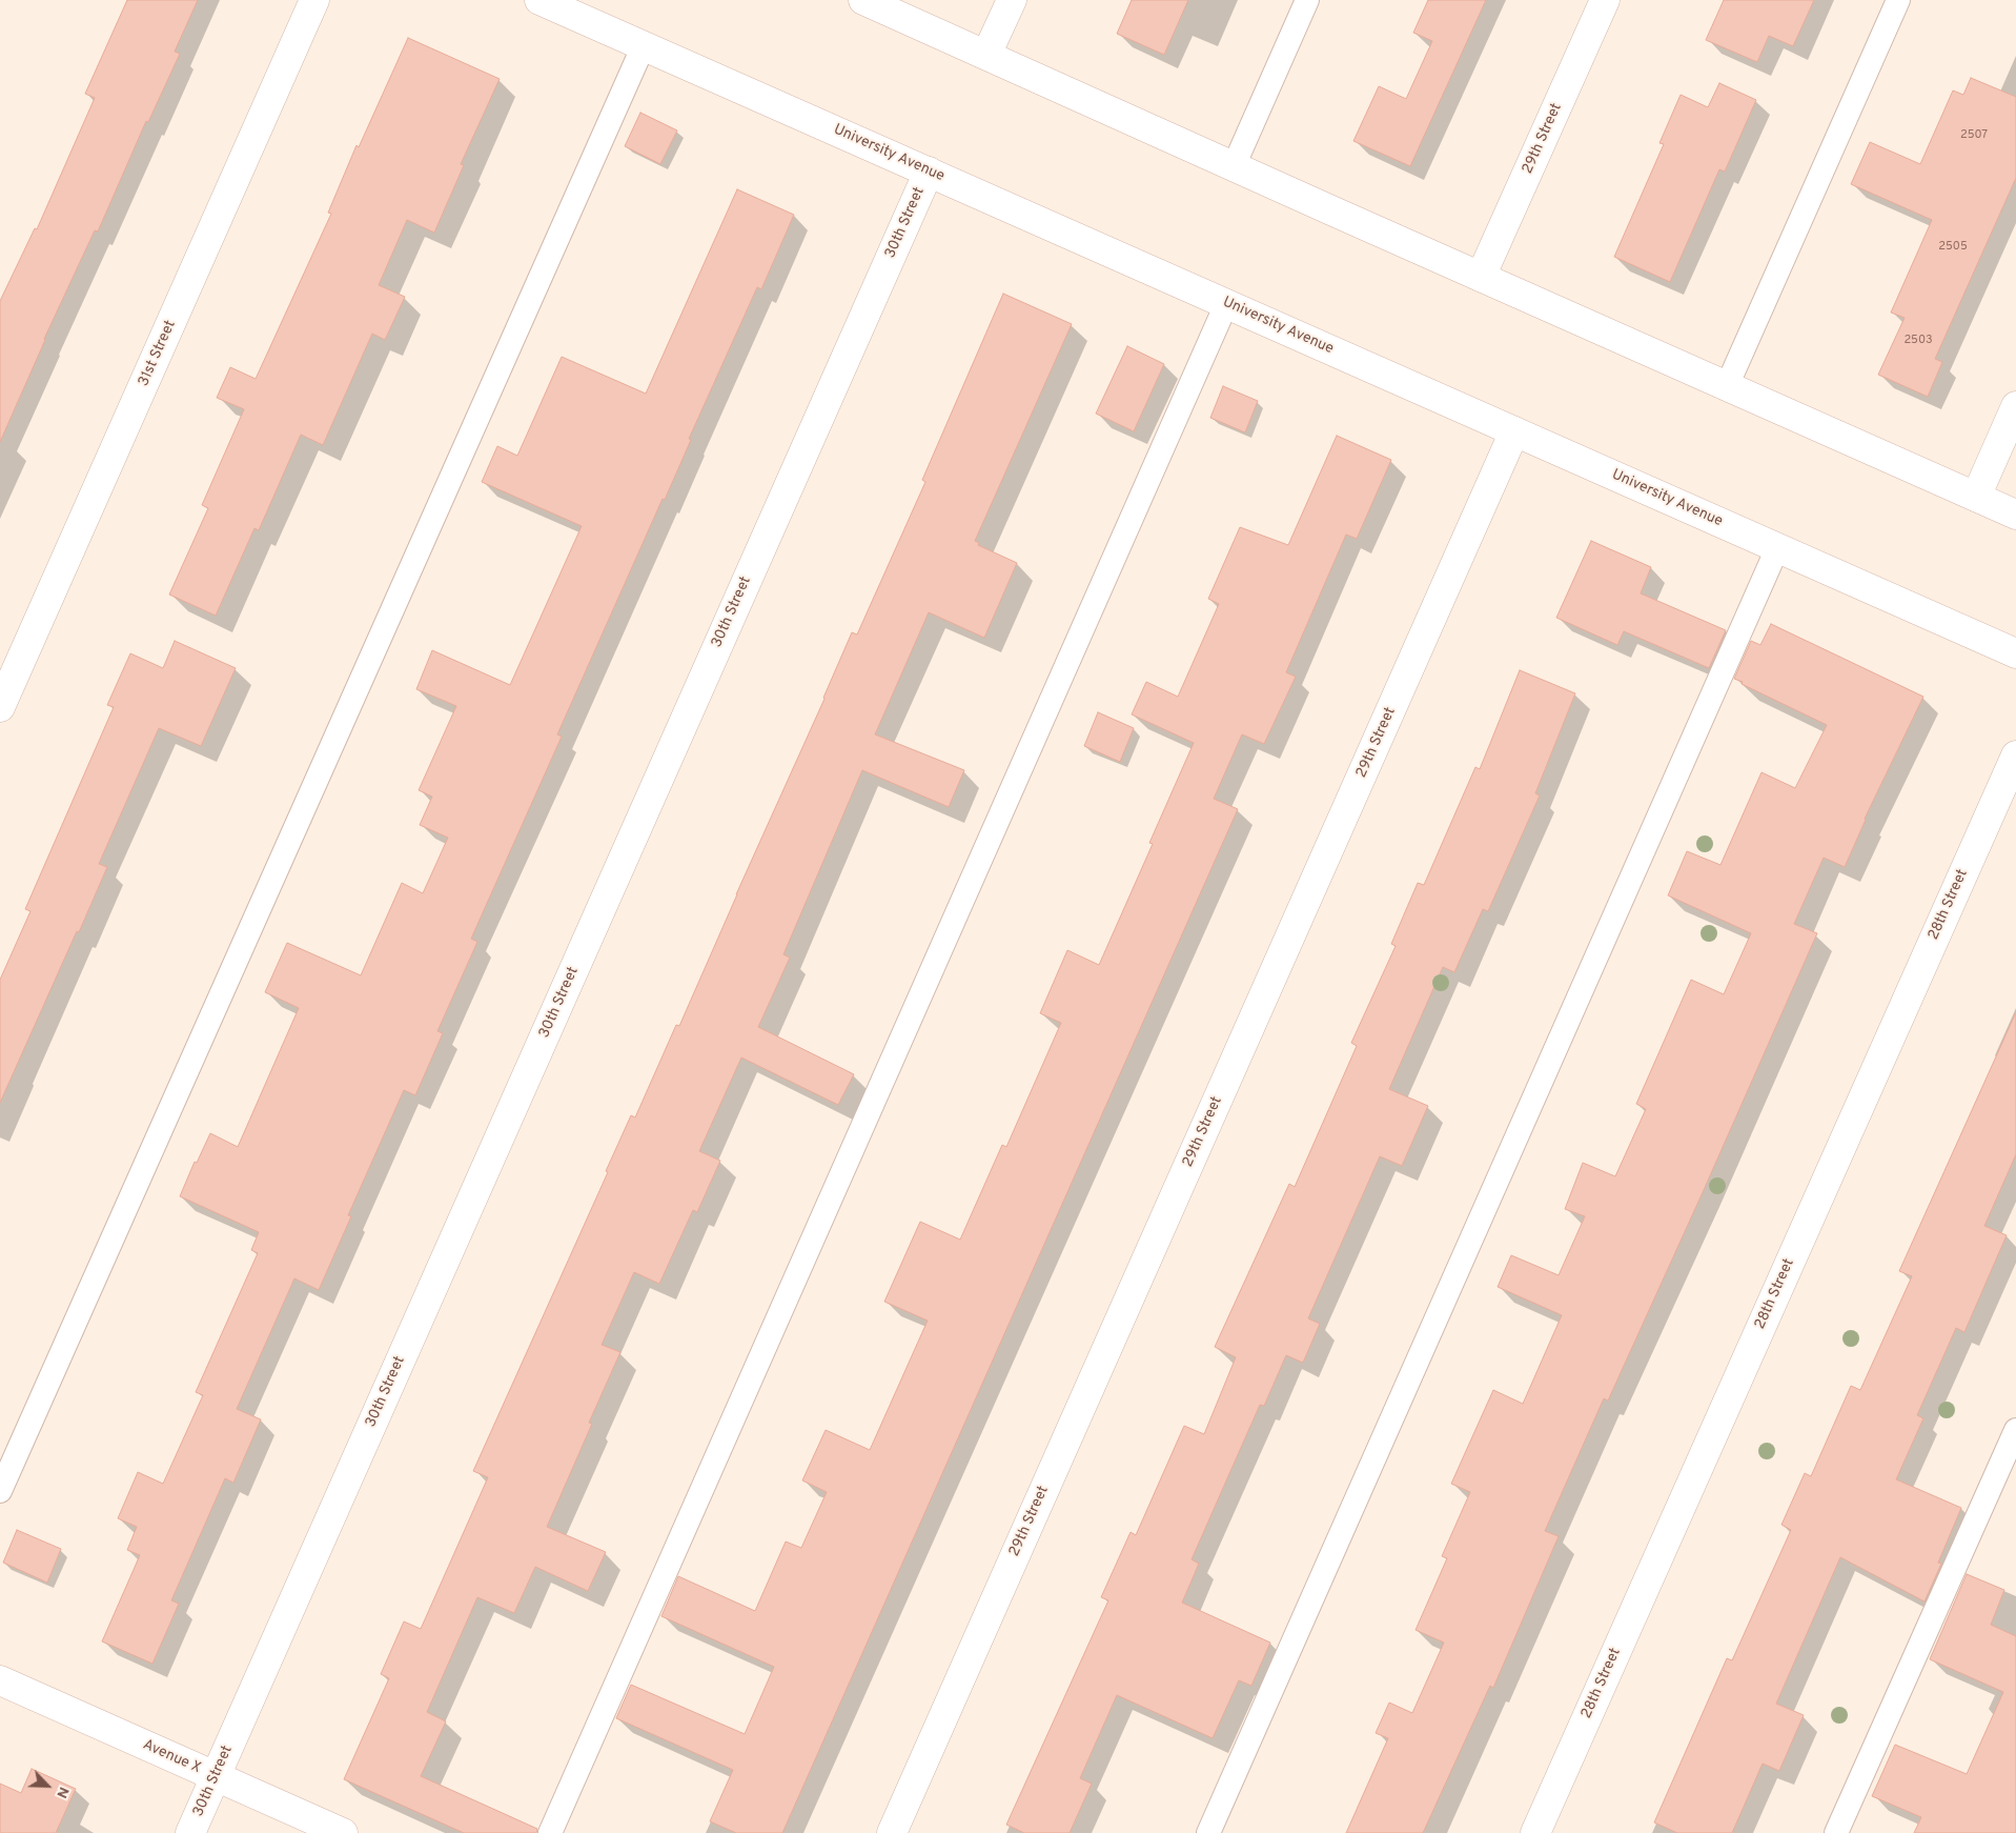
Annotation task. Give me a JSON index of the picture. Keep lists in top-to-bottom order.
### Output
{
  "streets": {
    "street": [
      "29th Street",
      "University Avenue",
      "30th Street",
      "31st Street",
      "28th Street",
      "Avenue X"
    ]
  },
  "crossings": [
    ["29th Street", "University Avenue"],
    ["University Avenue", "30th Street"],
    ["30th Street", "Avenue X"]
  ],
  "house_numbers": ["2507", "2505", "2503"],
  "north": "bottom right"
}
